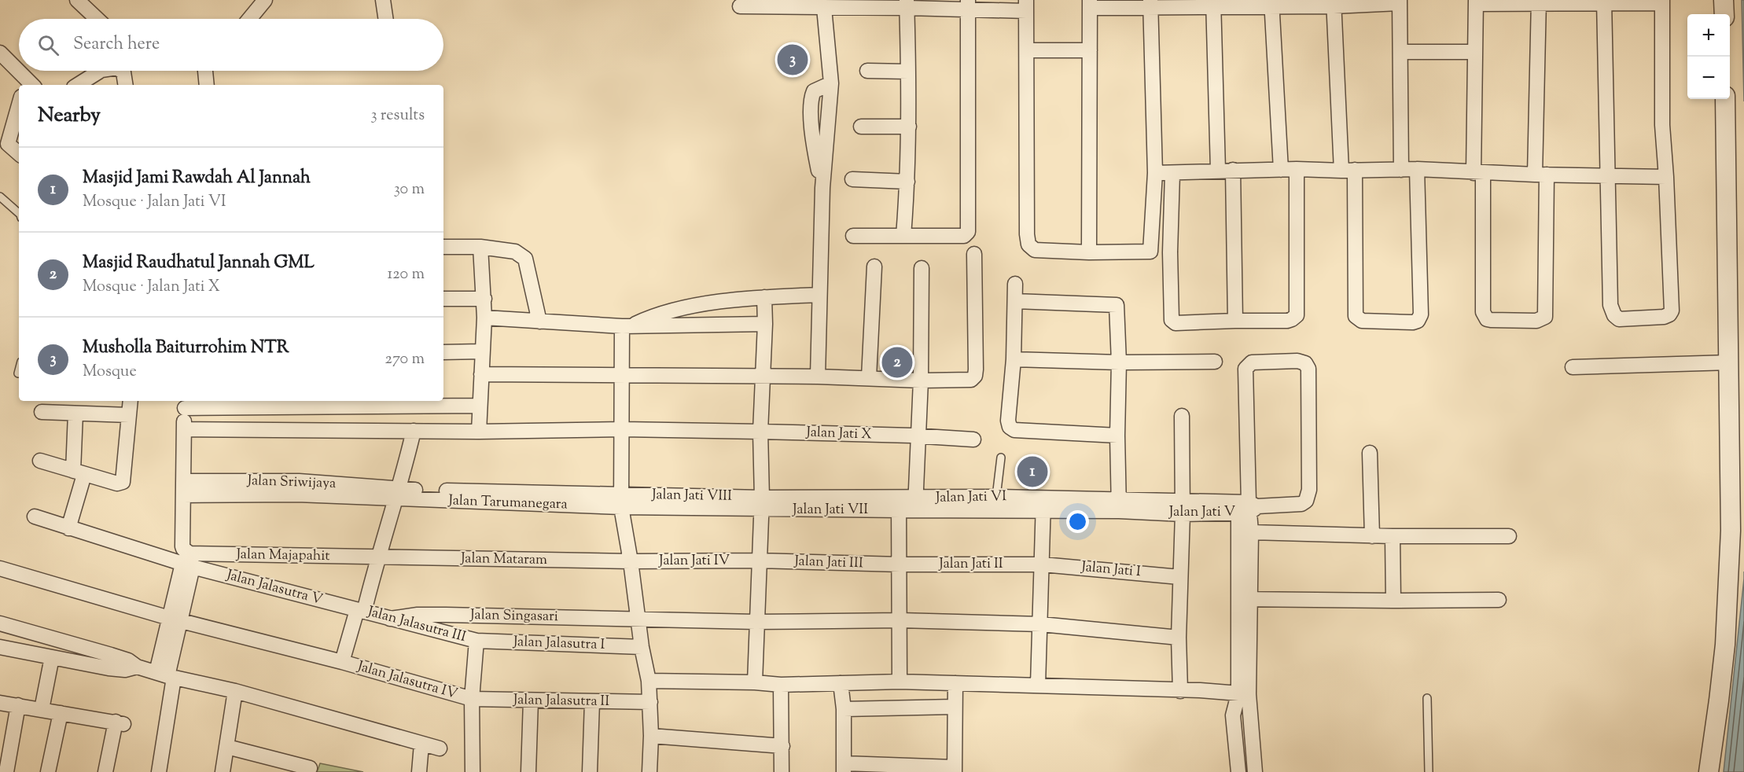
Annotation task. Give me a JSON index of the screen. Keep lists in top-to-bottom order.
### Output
{
  "streets": {
    "street": [
      "Jalan Jati X",
      "Jalan Sriwijaya",
      "Jalan Jati VIII",
      "Jalan Jati VI",
      "Jalan Tarumanegara",
      "Jalan Jati VII",
      "Jalan Jati V",
      "Jalan Majapahit",
      "Jalan Mataram",
      "Jalan Jati IV",
      "Jalan Jati III",
      "Jalan Jati II",
      "Jalan Jati I",
      "Jalan Jalasutra V",
      "Jalan Singasari",
      "Jalan Jalasutra III",
      "Jalan Jalasutra I",
      "Jalan Jalasutra IV",
      "Jalan Jalasutra II"
    ]
  },
  "crossings": [
    ["Jalan Sriwijaya", "Jalan Tarumanegara"],
    ["Jalan Jati VIII", "Jalan Tarumanegara"],
    ["Jalan Jati VIII", "Jalan Jati VII"],
    ["Jalan Jati VI", "Jalan Jati VII"],
    ["Jalan Jati VI", "Jalan Jati V"],
    ["Jalan Majapahit", "Jalan Mataram"],
    ["Jalan Majapahit", "Jalan Jalasutra V"],
    ["Jalan Mataram", "Jalan Jati IV"],
    ["Jalan Jati IV", "Jalan Jati III"],
    ["Jalan Jati III", "Jalan Jati II"],
    ["Jalan Jati II", "Jalan Jati I"],
    ["Jalan Jalasutra V", "Jalan Jalasutra III"],
    ["Jalan Singasari", "Jalan Jalasutra III"],
    ["Jalan Jalasutra III", "Jalan Jalasutra I"],
    ["Jalan Jalasutra IV", "Jalan Jalasutra II"]
  ],
  "page": {
    "map_buttons": ["+", "−"],
    "search": "Search here",
    "pins": ["3", "2", "1"],
    "heading": ["Nearby", "3 results"],
    "list": [
      {
        "mark": "1",
        "name": "Masjid Jami Rawdah Al Jannah",
        "note": "Mosque · Jalan Jati VI",
        "value": "30 m"
      },
      {
        "mark": "2",
        "name": "Masjid Raudhatul Jannah GML",
        "note": "Mosque · Jalan Jati X",
        "value": "120 m"
      },
      {
        "mark": "3",
        "name": "Musholla Baiturrohim NTR",
        "note": "Mosque",
        "value": "270 m"
      }
    ]
  }
}
